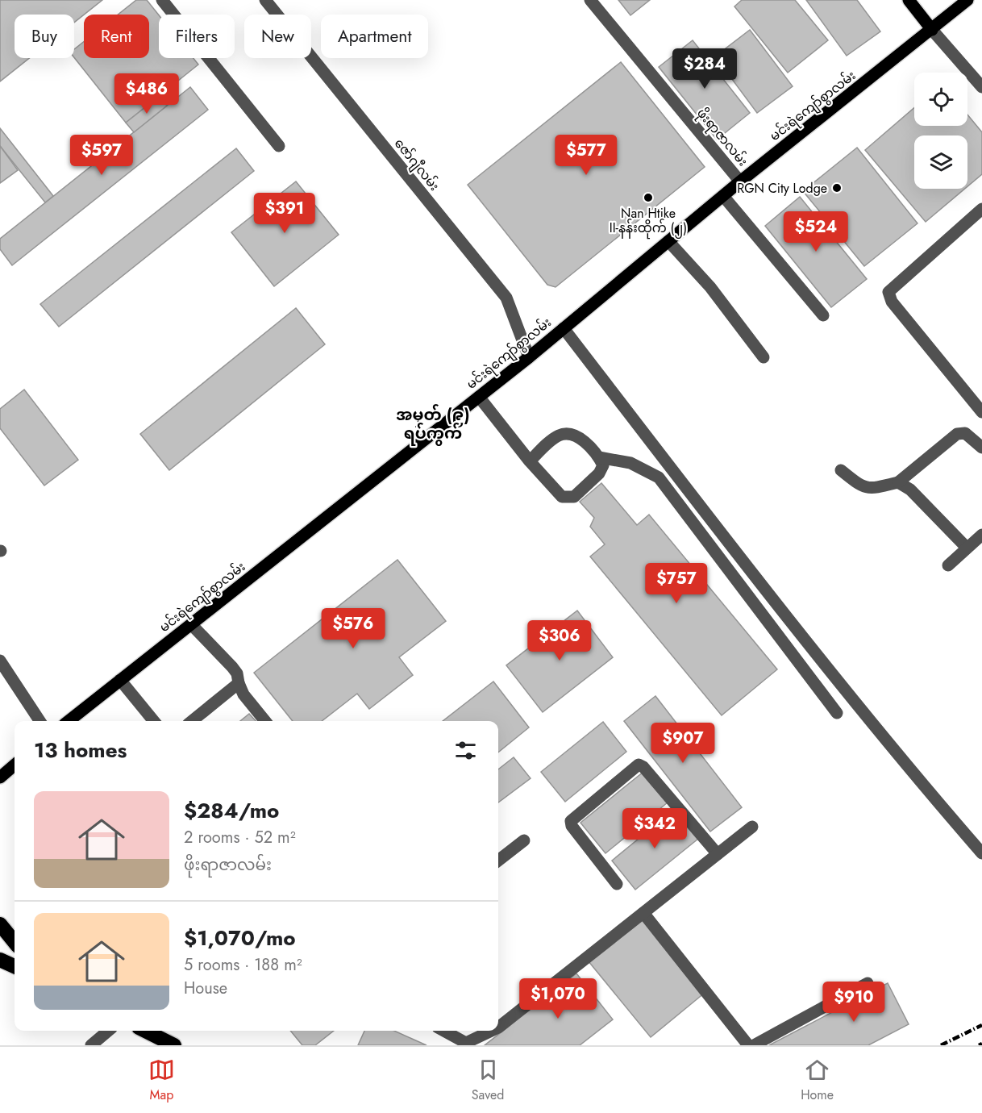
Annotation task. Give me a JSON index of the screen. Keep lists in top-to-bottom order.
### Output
{
  "streets": {
    "main road": ["မင်းရဲကျော်စွာလမ်း"],
    "street": ["ဖိုးရာဇာလမ်း", "ဇော်ဂျီလမ်း"]
  },
  "crossings": [
    ["မင်းရဲကျော်စွာလမ်း", "ဖိုးရာဇာလမ်း"],
    ["မင်းရဲကျော်စွာလမ်း", "ဇော်ဂျီလမ်း"]
  ],
  "districts": ["အမှတ် (၉) ရပ်ကွက်"],
  "places": ["RGN City Lodge", "Nan Htike II-နန်းထိုက် (၂)"],
  "page": {
    "chip": [
      "Buy",
      "Rent",
      "Filters",
      "New",
      "Apartment"
    ],
    "price": [
      "$284",
      "$486",
      "$597",
      "$577",
      "$391",
      "$524",
      "$757",
      "$576",
      "$306",
      "$907",
      "$342",
      "$1,070",
      "$910"
    ],
    "heading": "13 homes",
    "list": [
      {
        "name": "$284/mo",
        "note": "2 rooms · 52 m² · ဖိုးရာဇာလမ်း"
      },
      {
        "name": "$1,070/mo",
        "note": "5 rooms · 188 m² · House"
      }
    ],
    "tabs": ["Map", "Saved", "Home"]
  }
}
